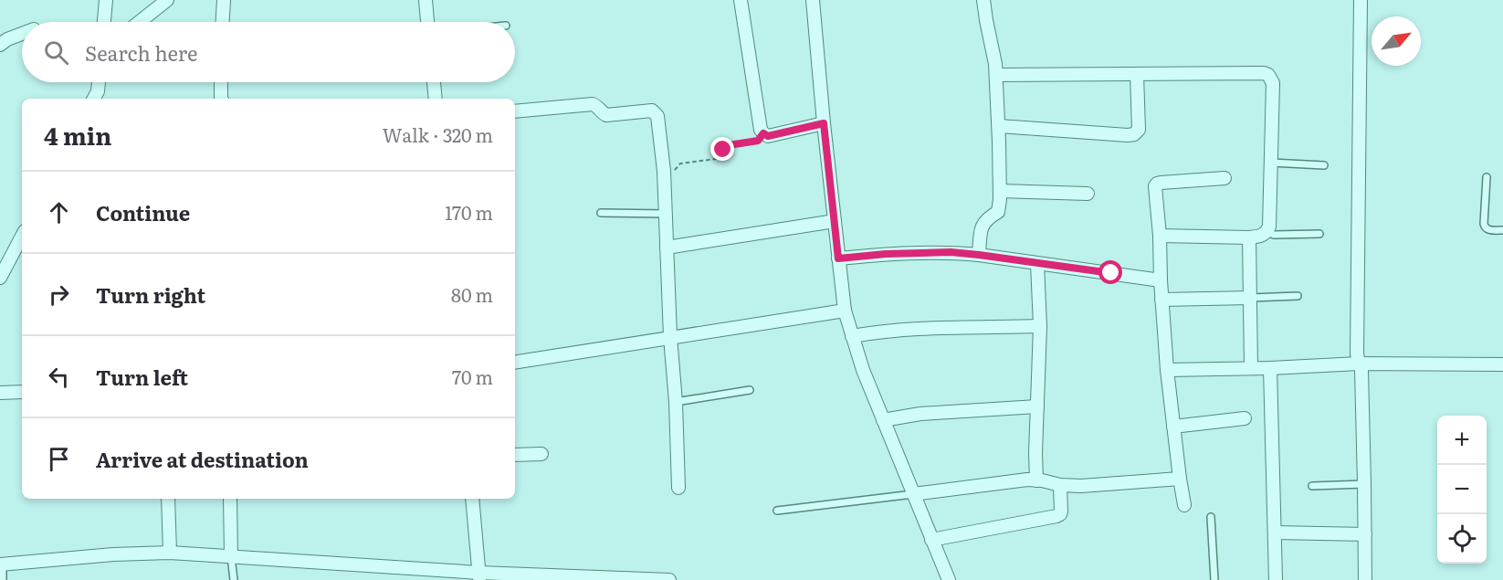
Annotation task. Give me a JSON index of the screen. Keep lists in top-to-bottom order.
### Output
{
  "north": "top right",
  "page": {
    "search": "Search here",
    "heading": ["4 min", "Walk · 320 m"],
    "list": [
      ["Continue", "170 m"],
      ["Turn right", "80 m"],
      ["Turn left", "70 m"],
      "Arrive at destination"
    ],
    "map_buttons": ["+", "−"]
  }
}
